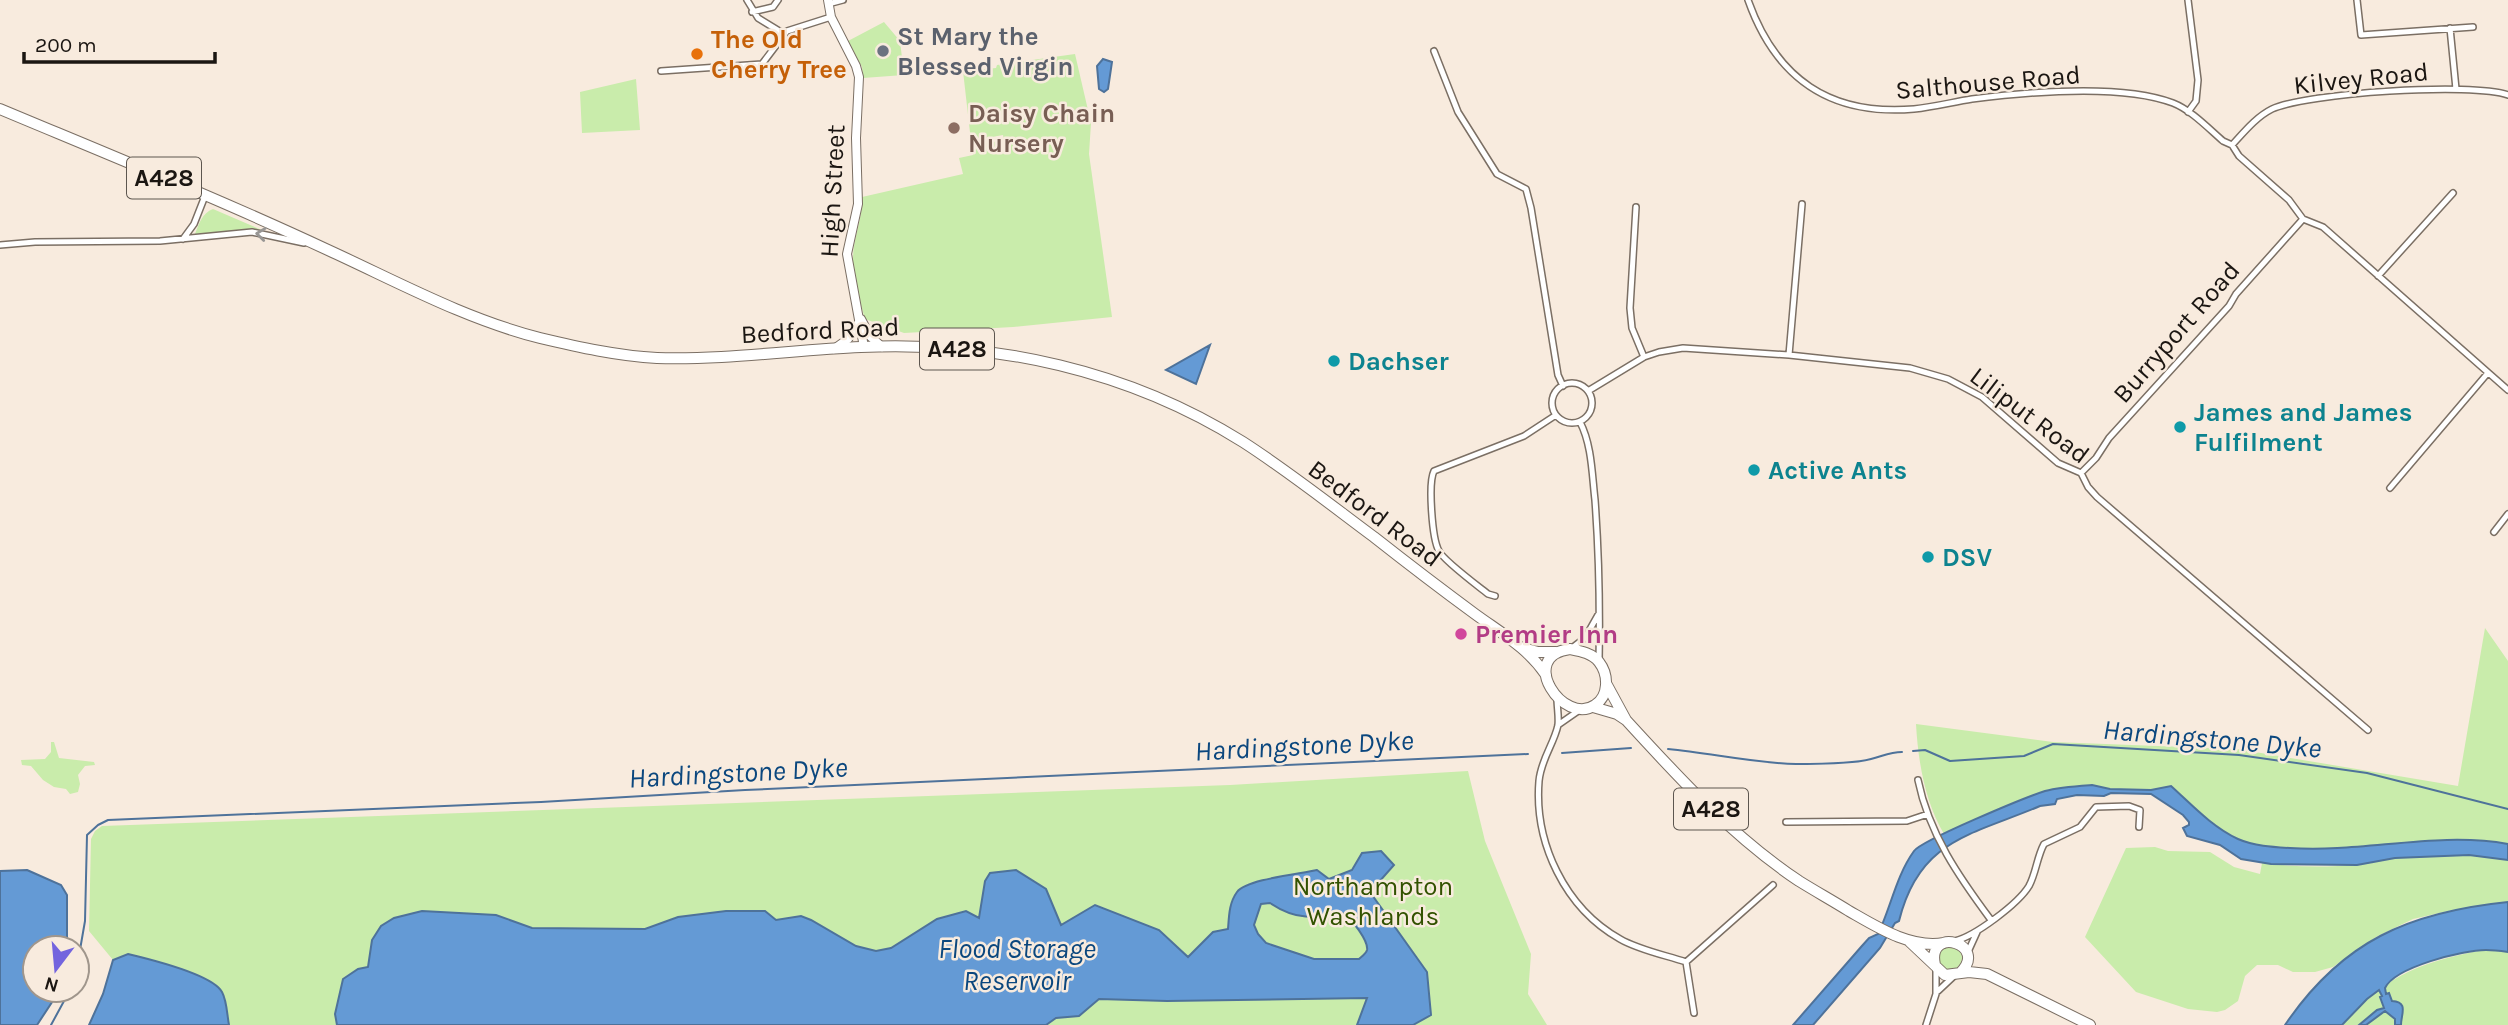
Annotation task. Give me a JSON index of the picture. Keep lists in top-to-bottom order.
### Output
{
  "streets": {
    "highway": ["A428", "Bedford Road"],
    "street": [
      "Kilvey Road",
      "Salthouse Road",
      "High Street",
      "Burryport Road",
      "Liliput Road"
    ]
  },
  "crossings": [
    ["Kilvey Road", "Salthouse Road"],
    ["Salthouse Road", "Burryport Road"],
    ["A428", "Bedford Road"],
    ["High Street", "Bedford Road"],
    ["Burryport Road", "Liliput Road"]
  ],
  "water": ["Hardingstone Dyke", "Flood Storage Reservoir"],
  "parks": ["Northampton Washlands"],
  "places": [
    "St Mary the Blessed Virgin",
    "The Old Cherry Tree",
    "Daisy Chain Nursery",
    "Dachser",
    "James and James Fulfilment",
    "Active Ants",
    "DSV",
    "Premier Inn"
  ],
  "scale_bar": "200 m",
  "north": "bottom"
}
